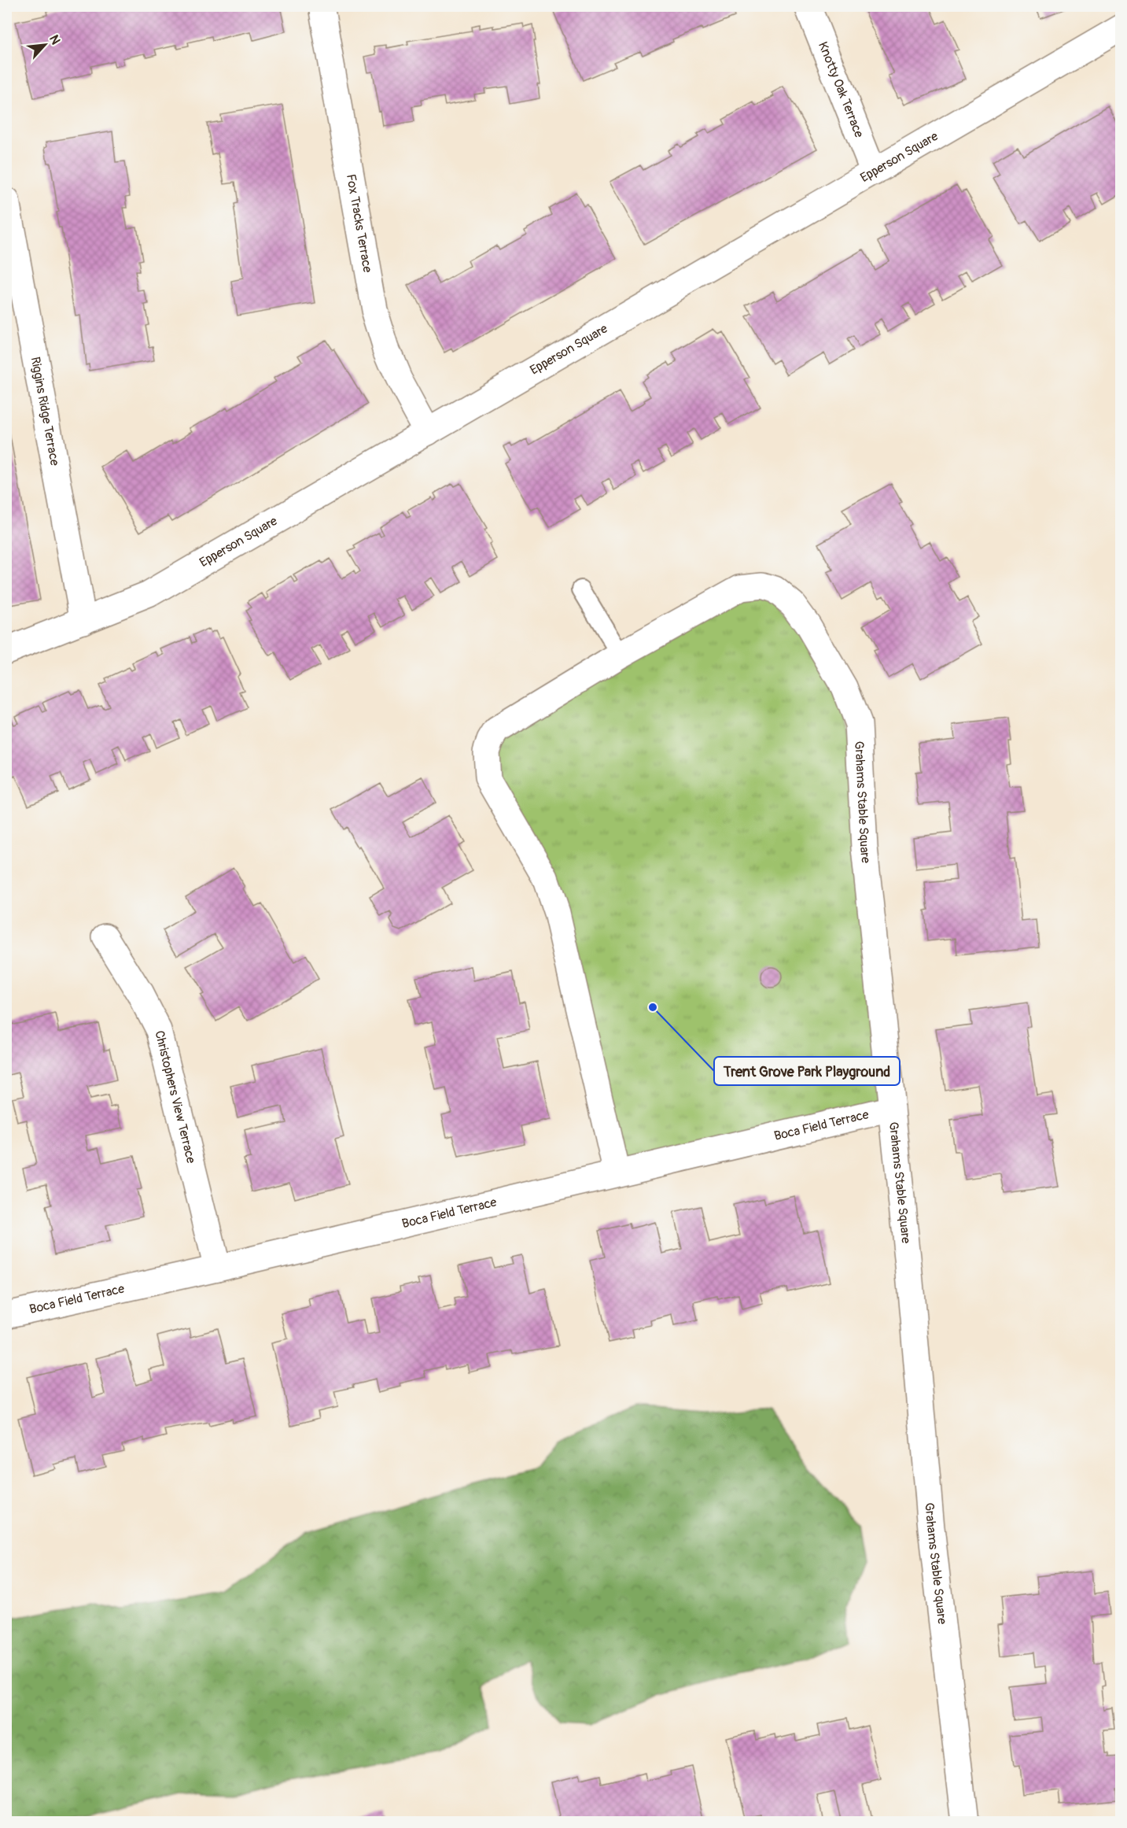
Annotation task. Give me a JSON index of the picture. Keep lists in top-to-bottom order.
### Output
{
  "streets": {
    "street": [
      "Knotty Oak Terrace",
      "Epperson Square",
      "Fox Tracks Terrace",
      "Riggins Ridge Terrace",
      "Grahams Stable Square",
      "Christophers View Terrace",
      "Boca Field Terrace"
    ]
  },
  "crossings": [
    ["Knotty Oak Terrace", "Epperson Square"],
    ["Epperson Square", "Fox Tracks Terrace"],
    ["Epperson Square", "Riggins Ridge Terrace"],
    ["Grahams Stable Square", "Boca Field Terrace"],
    ["Christophers View Terrace", "Boca Field Terrace"]
  ],
  "places": ["Trent Grove Park Playground"],
  "north": "top right"
}
